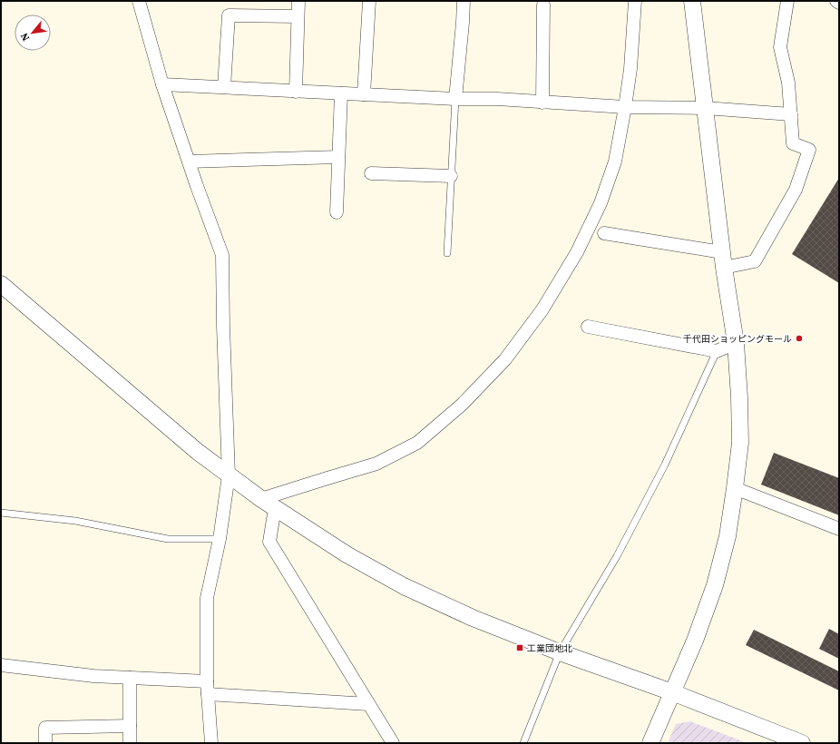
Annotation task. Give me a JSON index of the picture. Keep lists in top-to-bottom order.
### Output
{
  "places": {
    "other": ["千代田ショッピングモール"],
    "transit": ["工業団地北"]
  },
  "north": "bottom left"
}
